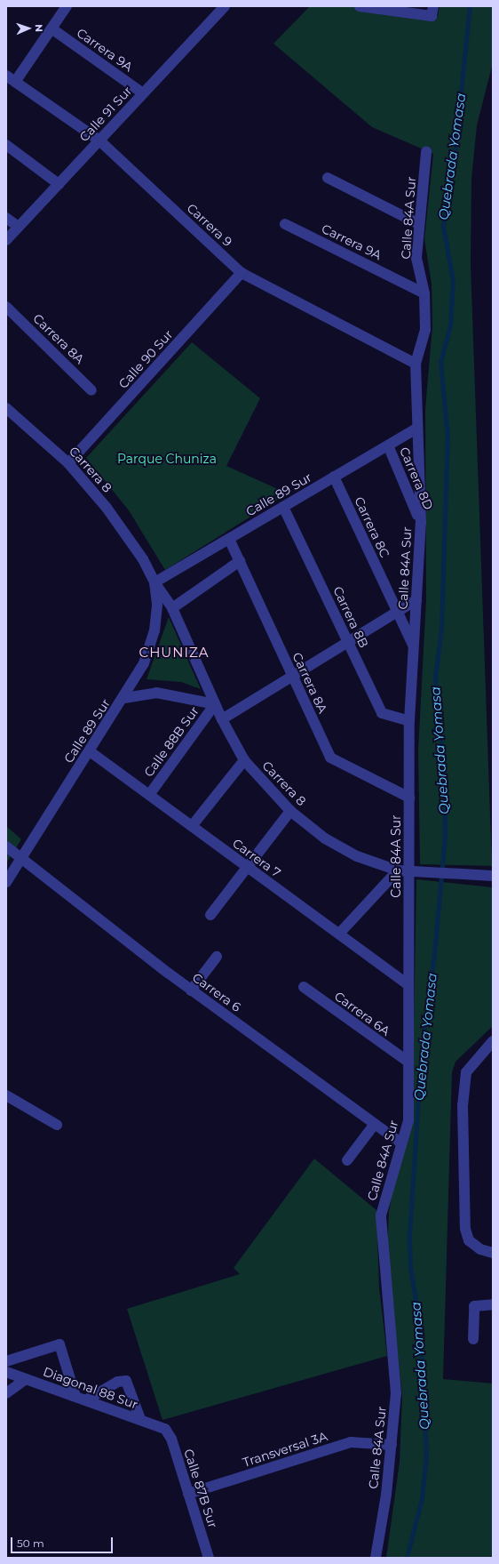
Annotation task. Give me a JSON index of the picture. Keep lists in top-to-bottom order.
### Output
{
  "streets": {
    "street": [
      "Carrera 9A",
      "Calle 91 Sur",
      "Calle 84A Sur",
      "Carrera 9",
      "Carrera 8A",
      "Calle 90 Sur",
      "Carrera 8",
      "Carrera 8D",
      "Calle 89 Sur",
      "Carrera 8C",
      "Carrera 8B",
      "Calle 88B Sur",
      "Carrera 7",
      "Carrera 6",
      "Carrera 6A",
      "Diagonal 88 Sur",
      "Transversal 3A",
      "Calle 87B Sur"
    ]
  },
  "crossings": [
    ["Carrera 9A", "Calle 91 Sur"],
    ["Carrera 9A", "Calle 84A Sur"],
    ["Calle 91 Sur", "Carrera 9"],
    ["Calle 84A Sur", "Carrera 9"],
    ["Calle 84A Sur", "Carrera 8A"],
    ["Calle 84A Sur", "Carrera 8"],
    ["Calle 84A Sur", "Carrera 8D"],
    ["Calle 84A Sur", "Calle 89 Sur"],
    ["Calle 84A Sur", "Carrera 8C"],
    ["Calle 84A Sur", "Carrera 8B"],
    ["Calle 84A Sur", "Carrera 7"],
    ["Calle 84A Sur", "Carrera 6"],
    ["Calle 84A Sur", "Carrera 6A"],
    ["Calle 84A Sur", "Transversal 3A"],
    ["Carrera 9", "Calle 90 Sur"],
    ["Carrera 8A", "Calle 89 Sur"],
    ["Calle 90 Sur", "Carrera 8"],
    ["Carrera 8", "Calle 89 Sur"],
    ["Carrera 8", "Calle 88B Sur"],
    ["Carrera 8D", "Calle 89 Sur"],
    ["Calle 89 Sur", "Carrera 8C"],
    ["Calle 89 Sur", "Carrera 8B"],
    ["Calle 89 Sur", "Carrera 7"],
    ["Calle 89 Sur", "Carrera 6"],
    ["Calle 88B Sur", "Carrera 7"],
    ["Diagonal 88 Sur", "Calle 87B Sur"],
    ["Transversal 3A", "Calle 87B Sur"]
  ],
  "districts": ["CHUNIZA"],
  "water": ["Quebrada Yomasa"],
  "parks": ["Parque Chuniza"],
  "scale_bar": "50 m",
  "north": "right"
}
